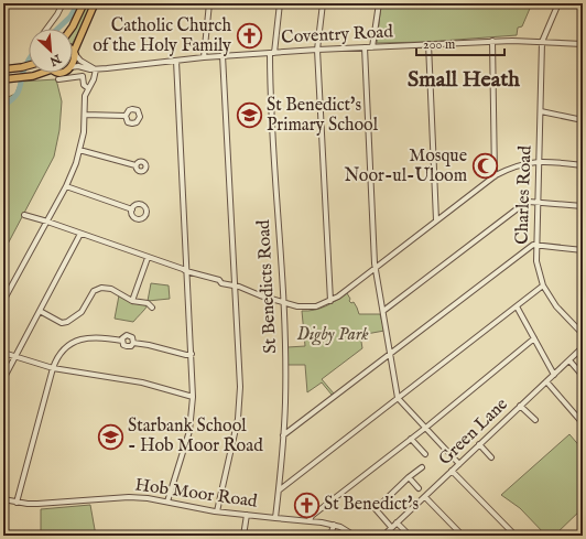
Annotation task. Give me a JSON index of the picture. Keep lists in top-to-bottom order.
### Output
{
  "streets": {
    "street": [
      "Coventry Road",
      "Charles Road",
      "St Benedicts Road",
      "Green Lane",
      "Hob Moor Road"
    ]
  },
  "crossings": [
    ["Coventry Road", "Charles Road"],
    ["Coventry Road", "St Benedicts Road"],
    ["St Benedicts Road", "Hob Moor Road"]
  ],
  "districts": ["Small Heath"],
  "parks": ["Digby Park"],
  "places": {
    "church": ["Catholic Church of the Holy Family", "St Benedict's"],
    "school or university": ["St Benedict's Primary School", "Starbank School - Hob Moor Road"],
    "mosque": ["Mosque Noor-ul-Uloom"]
  },
  "scale_bar": "200 m",
  "north": "bottom right"
}
